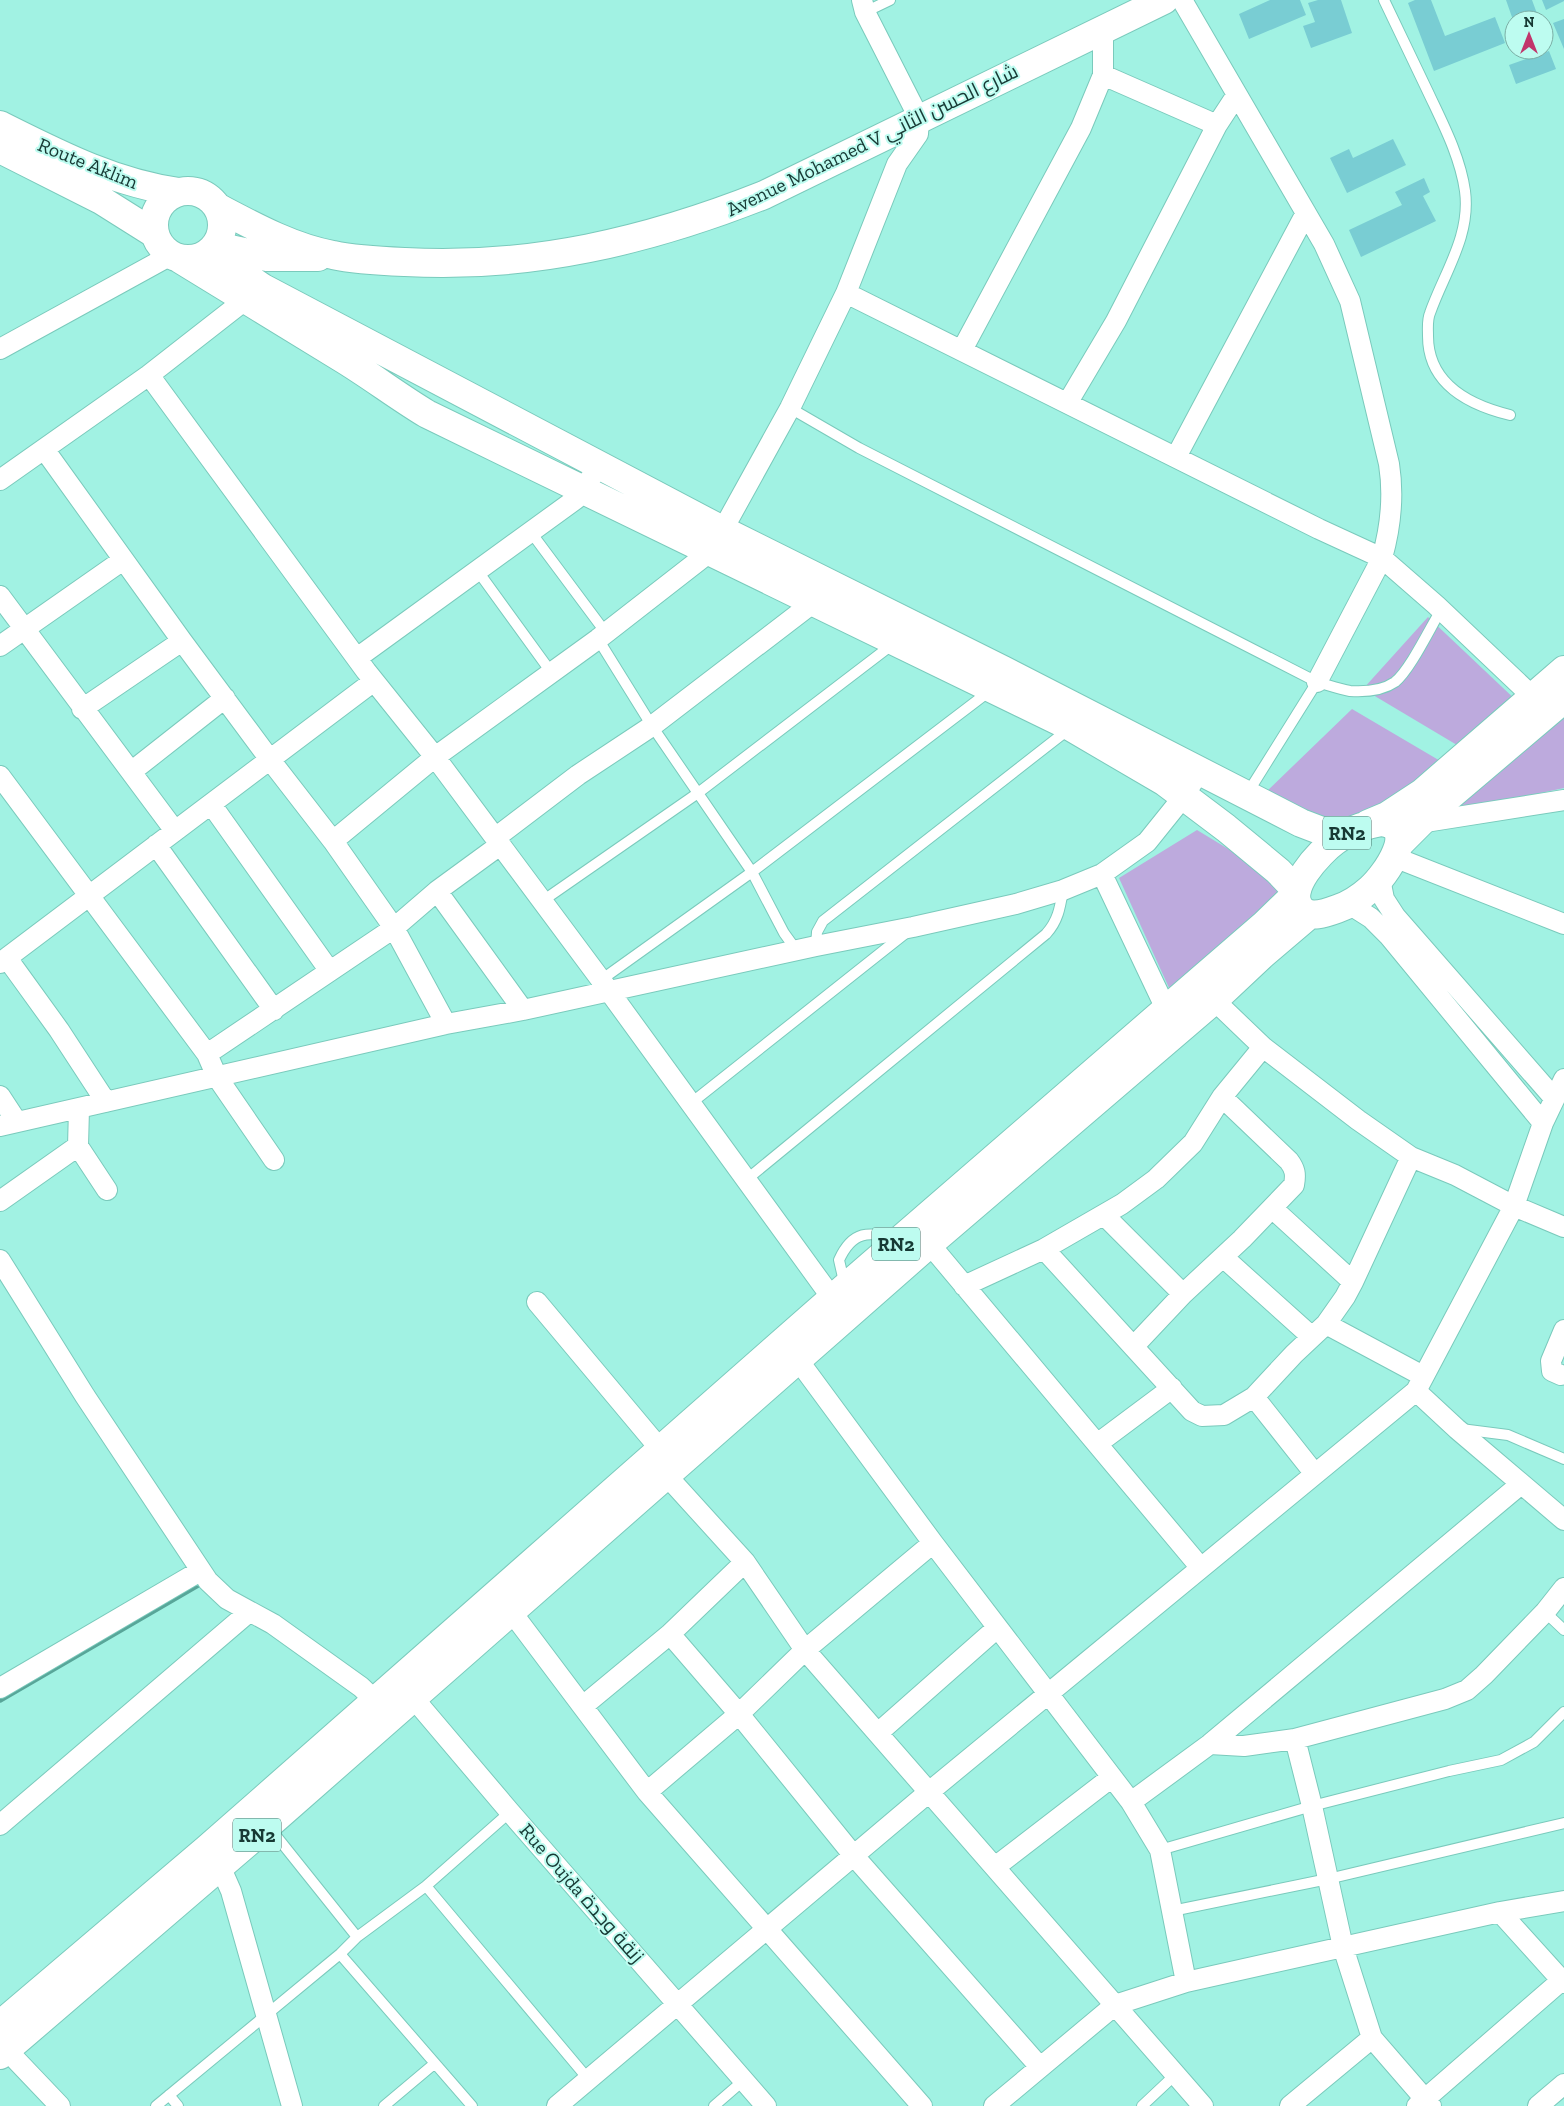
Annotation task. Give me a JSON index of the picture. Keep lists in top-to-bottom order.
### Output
{
  "streets": {
    "main road": ["Avenue Mohamed V شارع الحسن الثاني", "Route Aklim", "RN2"],
    "street": ["Rue Oujda زنقة وجدة"]
  },
  "crossings": [
    ["Avenue Mohamed V شارع الحسن الثاني", "Route Aklim"],
    ["RN2", "Rue Oujda زنقة وجدة"]
  ],
  "north": "top"
}
